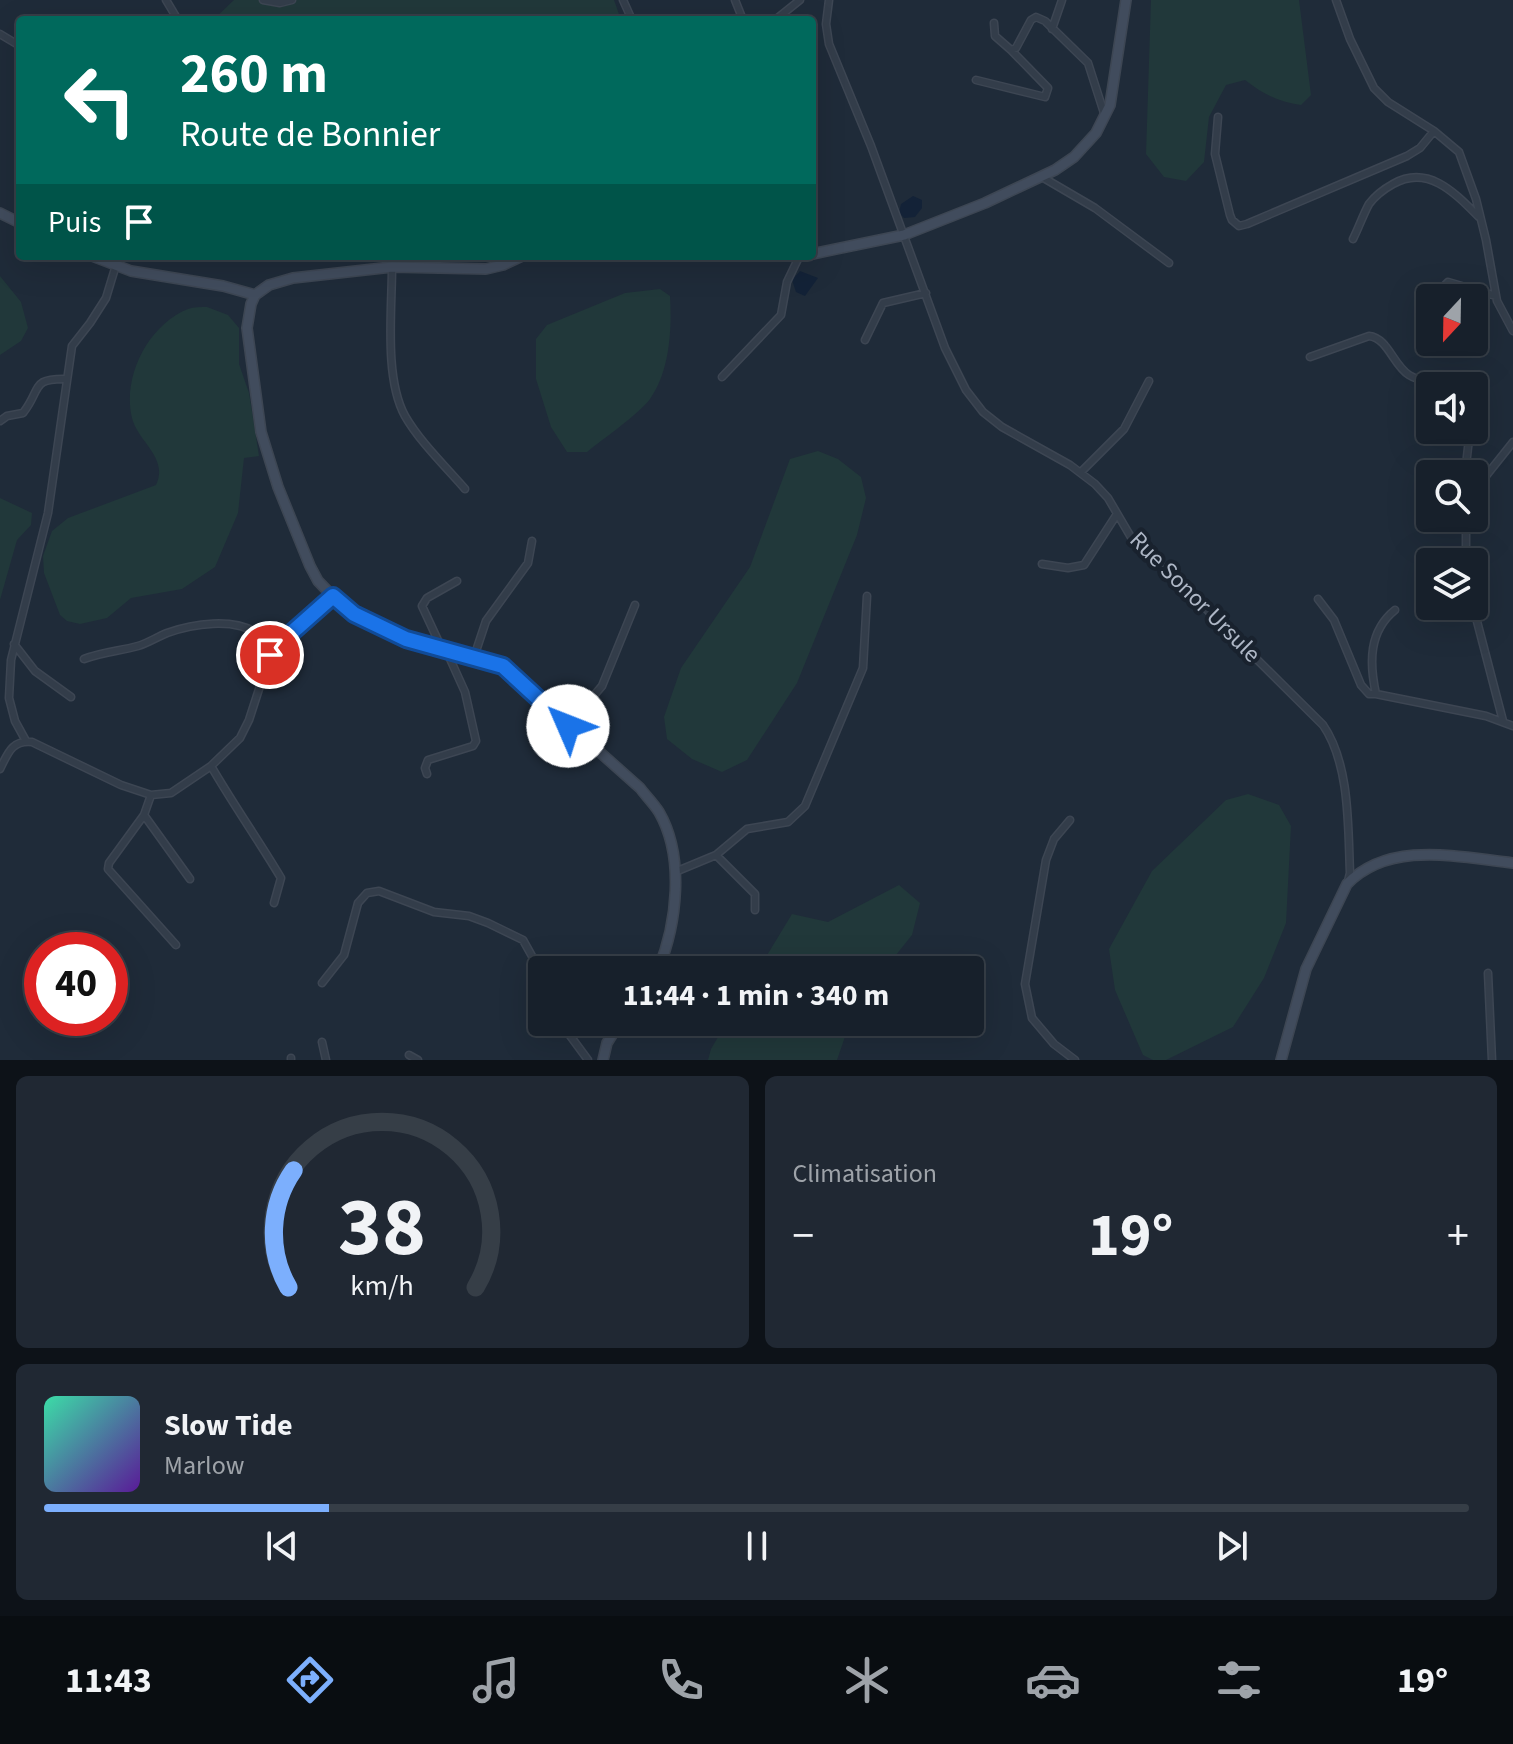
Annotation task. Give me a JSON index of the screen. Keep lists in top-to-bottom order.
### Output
{
  "streets": {
    "street": ["Rue Sonor Ursule"]
  },
  "north": "bottom",
  "page": {
    "turn": ["260 m", "Route de Bonnier"],
    "then": "Puis",
    "limit": "40",
    "trip": "11:44 · 1 min · 340 m",
    "tile": "Climatisation",
    "heat": ["−", "19°", "+"],
    "song": ["Slow Tide", "Marlow"],
    "tabs": ["11:43", "19°"],
    "gauge": ["38", "km/h"]
  }
}
